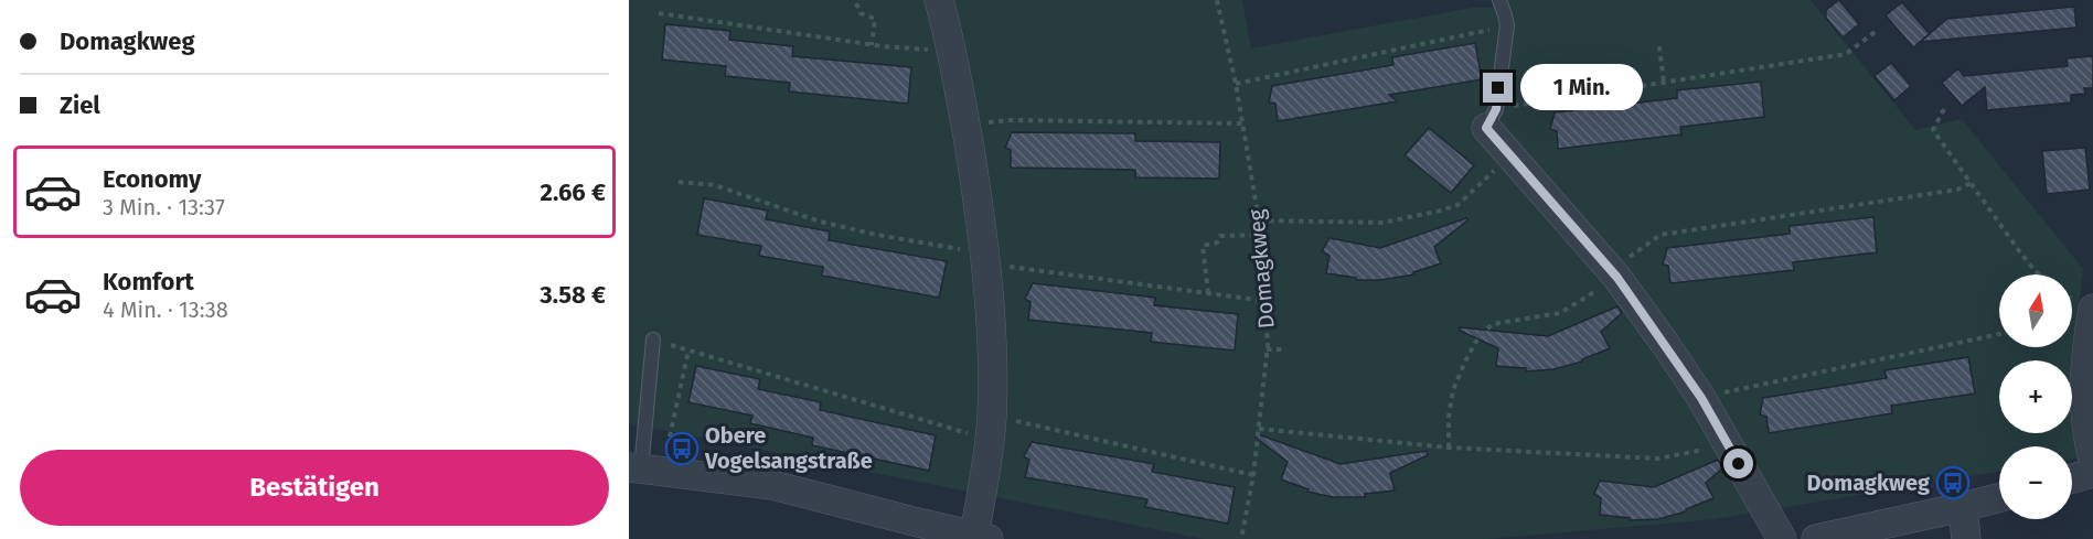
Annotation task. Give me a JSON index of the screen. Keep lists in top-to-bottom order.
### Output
{
  "streets": {
    "path": ["Domagkweg"]
  },
  "places": {
    "bus stop": ["Obere Vogelsangstraße", "Domagkweg"]
  },
  "north": "top",
  "page": {
    "banner": ["Domagkweg", "Ziel"],
    "bubble": "1 Min.",
    "list": [
      {
        "name": "Economy",
        "note": "3 Min. · 13:37",
        "value": "2.66 €"
      },
      {
        "name": "Komfort",
        "note": "4 Min. · 13:38",
        "value": "3.58 €"
      }
    ],
    "map_buttons": ["+", "−"],
    "buttons": "Bestätigen"
  }
}
